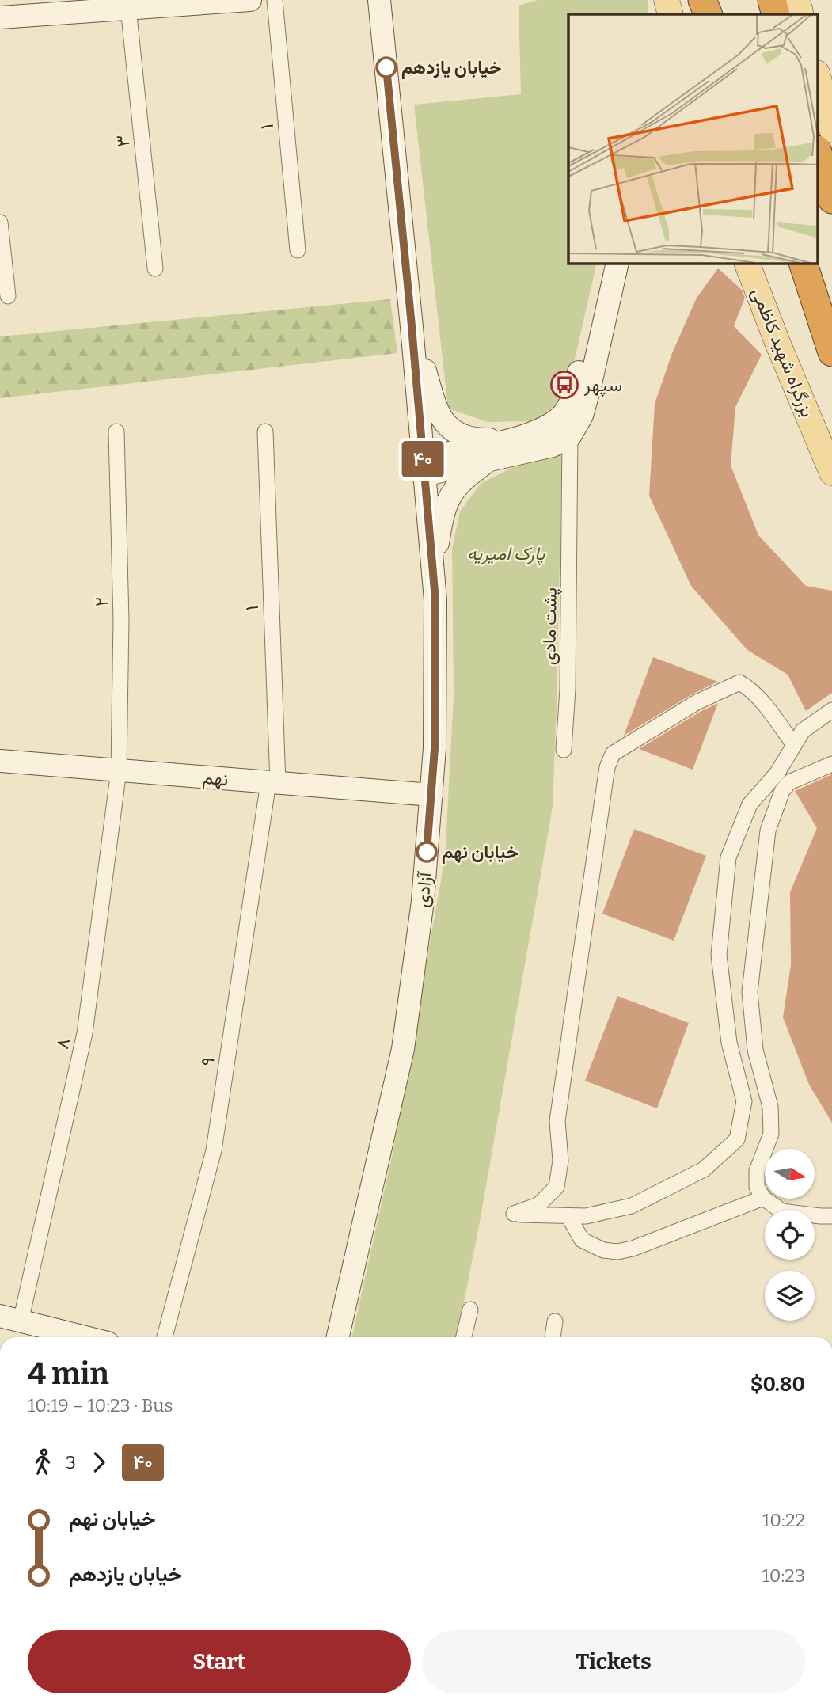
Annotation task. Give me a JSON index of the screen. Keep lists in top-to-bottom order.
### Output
{
  "streets": {
    "main road": ["بزرگراه شهید کاظمی"],
    "street": [
      "۱",
      "۳",
      "۲",
      "پشت مادی",
      "نهم",
      "آزادی",
      "۸",
      "۹"
    ]
  },
  "crossings": [
    ["۱", "نهم"],
    ["۱", "۹"],
    ["۲", "نهم"],
    ["۲", "۸"],
    ["نهم", "آزادی"],
    ["نهم", "۸"],
    ["نهم", "۹"]
  ],
  "parks": ["پارک امیریه"],
  "places": {
    "other": ["خیابان یازدهم", "خیابان نهم"],
    "bus stop": ["سپهر"]
  },
  "lines": ["bus line ۴۰"],
  "north": "right",
  "page": {
    "on_map": "۴۰",
    "heading": ["4 min", "10:19 – 10:23 · Bus", "$0.80"],
    "legs": ["3", "۴۰"],
    "list": [
      {
        "name": "خیابان نهم",
        "value": "10:22"
      },
      {
        "name": "خیابان یازدهم",
        "value": "10:23"
      }
    ],
    "buttons": ["Start", "Tickets"]
  }
}
